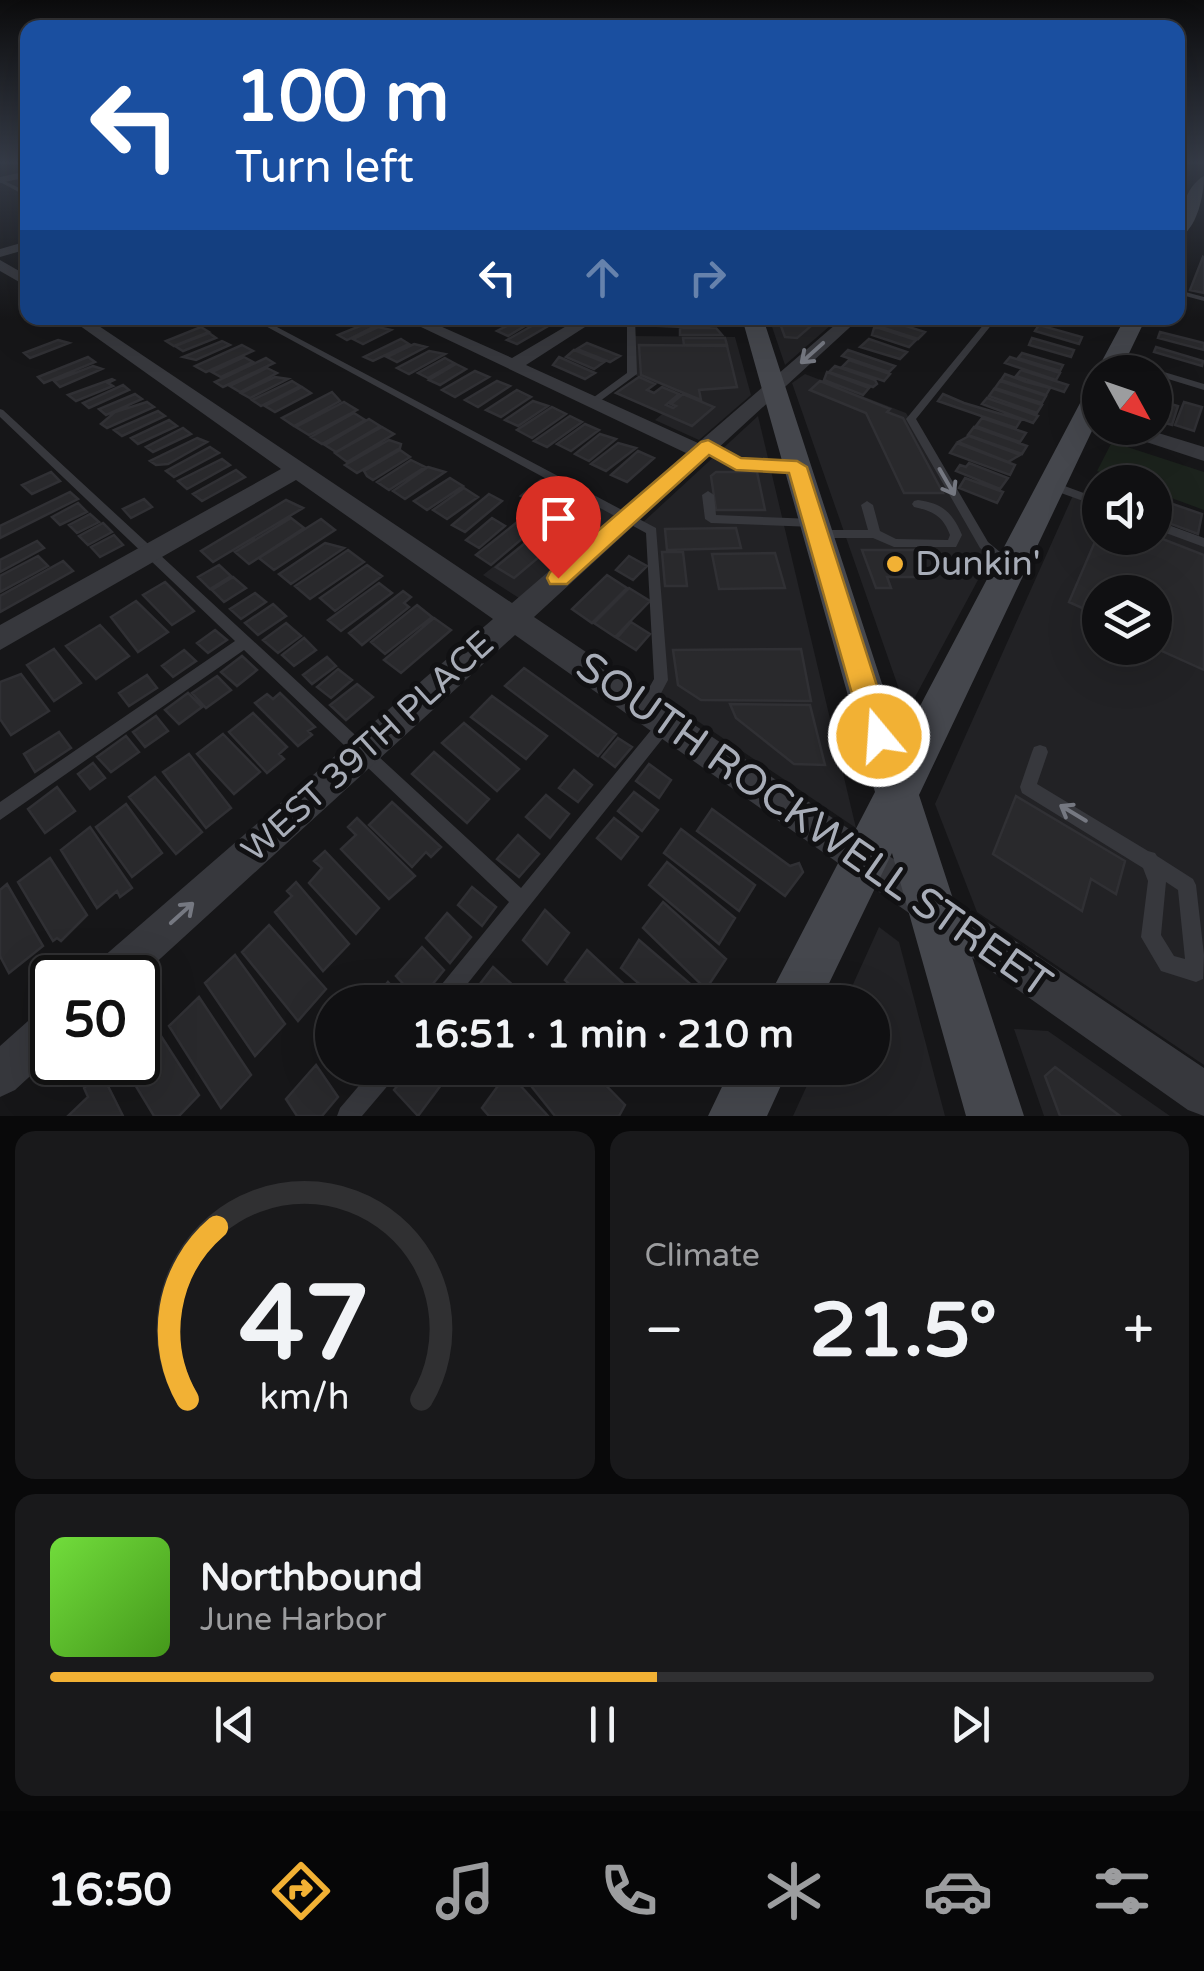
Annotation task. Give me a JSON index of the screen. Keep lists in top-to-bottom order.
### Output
{
  "streets": {
    "street": ["WEST 39TH PLACE", "SOUTH ROCKWELL STREET"]
  },
  "crossings": [
    ["WEST 39TH PLACE", "SOUTH ROCKWELL STREET"]
  ],
  "places": ["Dunkin'"],
  "north": "bottom right",
  "page": {
    "turn": ["100 m", "Turn left"],
    "limit": "50",
    "trip": "16:51 · 1 min · 210 m",
    "tile": "Climate",
    "heat": ["−", "21.5°", "+"],
    "song": ["Northbound", "June Harbor"],
    "tabs": "16:50",
    "gauge": ["47", "km/h"]
  }
}
